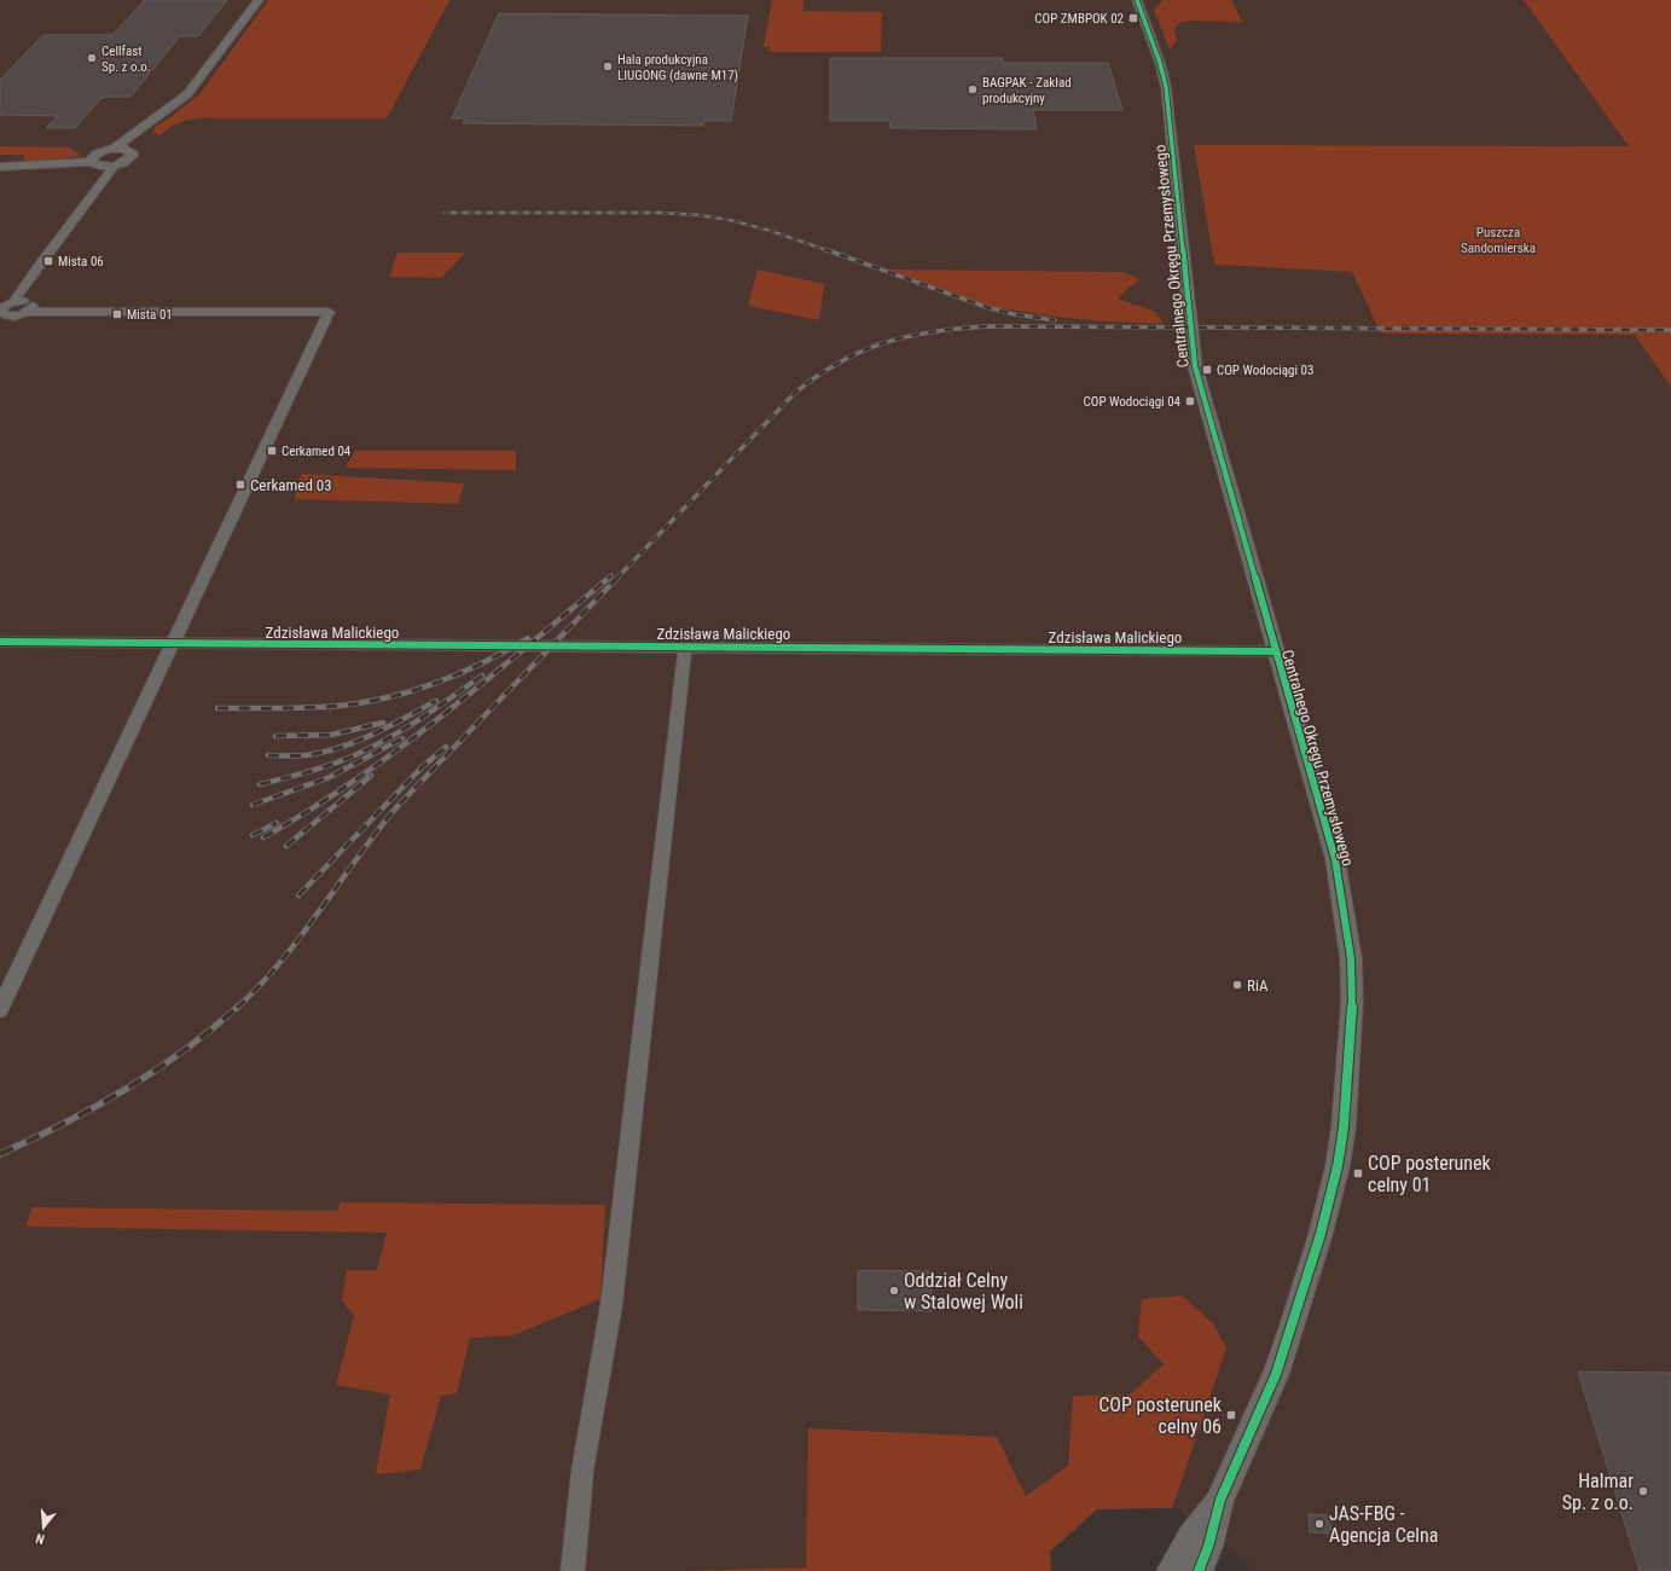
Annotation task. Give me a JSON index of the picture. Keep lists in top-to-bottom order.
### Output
{
  "streets": {
    "street": ["Centralnego Okręgu Przemysłowego", "Zdzisława Malickiego"]
  },
  "crossings": [
    ["Centralnego Okręgu Przemysłowego", "Zdzisława Malickiego"]
  ],
  "parks": ["Puszcza Sandomierska"],
  "places": {
    "transit": [
      "COP ZMBPOK 02",
      "Mista 06",
      "Mista 01",
      "COP Wodociągi 03",
      "COP Wodociągi 04",
      "Cerkamed 04",
      "Cerkamed 03",
      "COP posterunek celny 01",
      "COP posterunek celny 06"
    ],
    "other": [
      "Cellfast Sp. z o.o.",
      "Hala produkcyjna LIUGONG (dawne M17)",
      "BAGPAK - Zakład produkcyjny",
      "RiA",
      "Oddział Celny w Stalowej Woli",
      "Halmar Sp. z o.o.",
      "JAS-FBG - Agencja Celna"
    ]
  },
  "north": "bottom"
}
